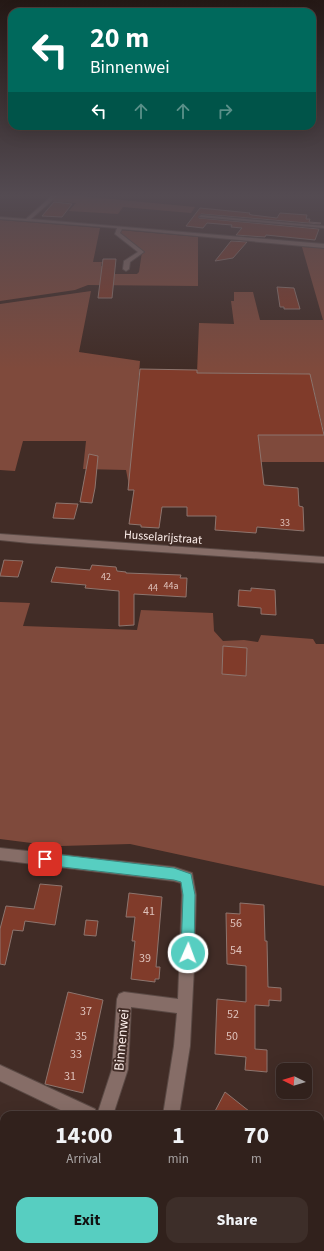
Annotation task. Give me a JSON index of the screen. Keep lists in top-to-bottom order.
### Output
{
  "streets": {
    "street": ["Husselarijstraat", "Binnenwei"]
  },
  "house_numbers": [
    "33",
    "42",
    "44a",
    "44",
    "41",
    "56",
    "54",
    "39",
    "37",
    "52",
    "35",
    "50",
    "33",
    "31"
  ],
  "north": "left",
  "page": {
    "turn": ["20 m", "Binnenwei"],
    "eta": [
      "14:00",
      "Arrival",
      "1",
      "min",
      "70",
      "m"
    ],
    "buttons": ["Exit", "Share"]
  }
}
